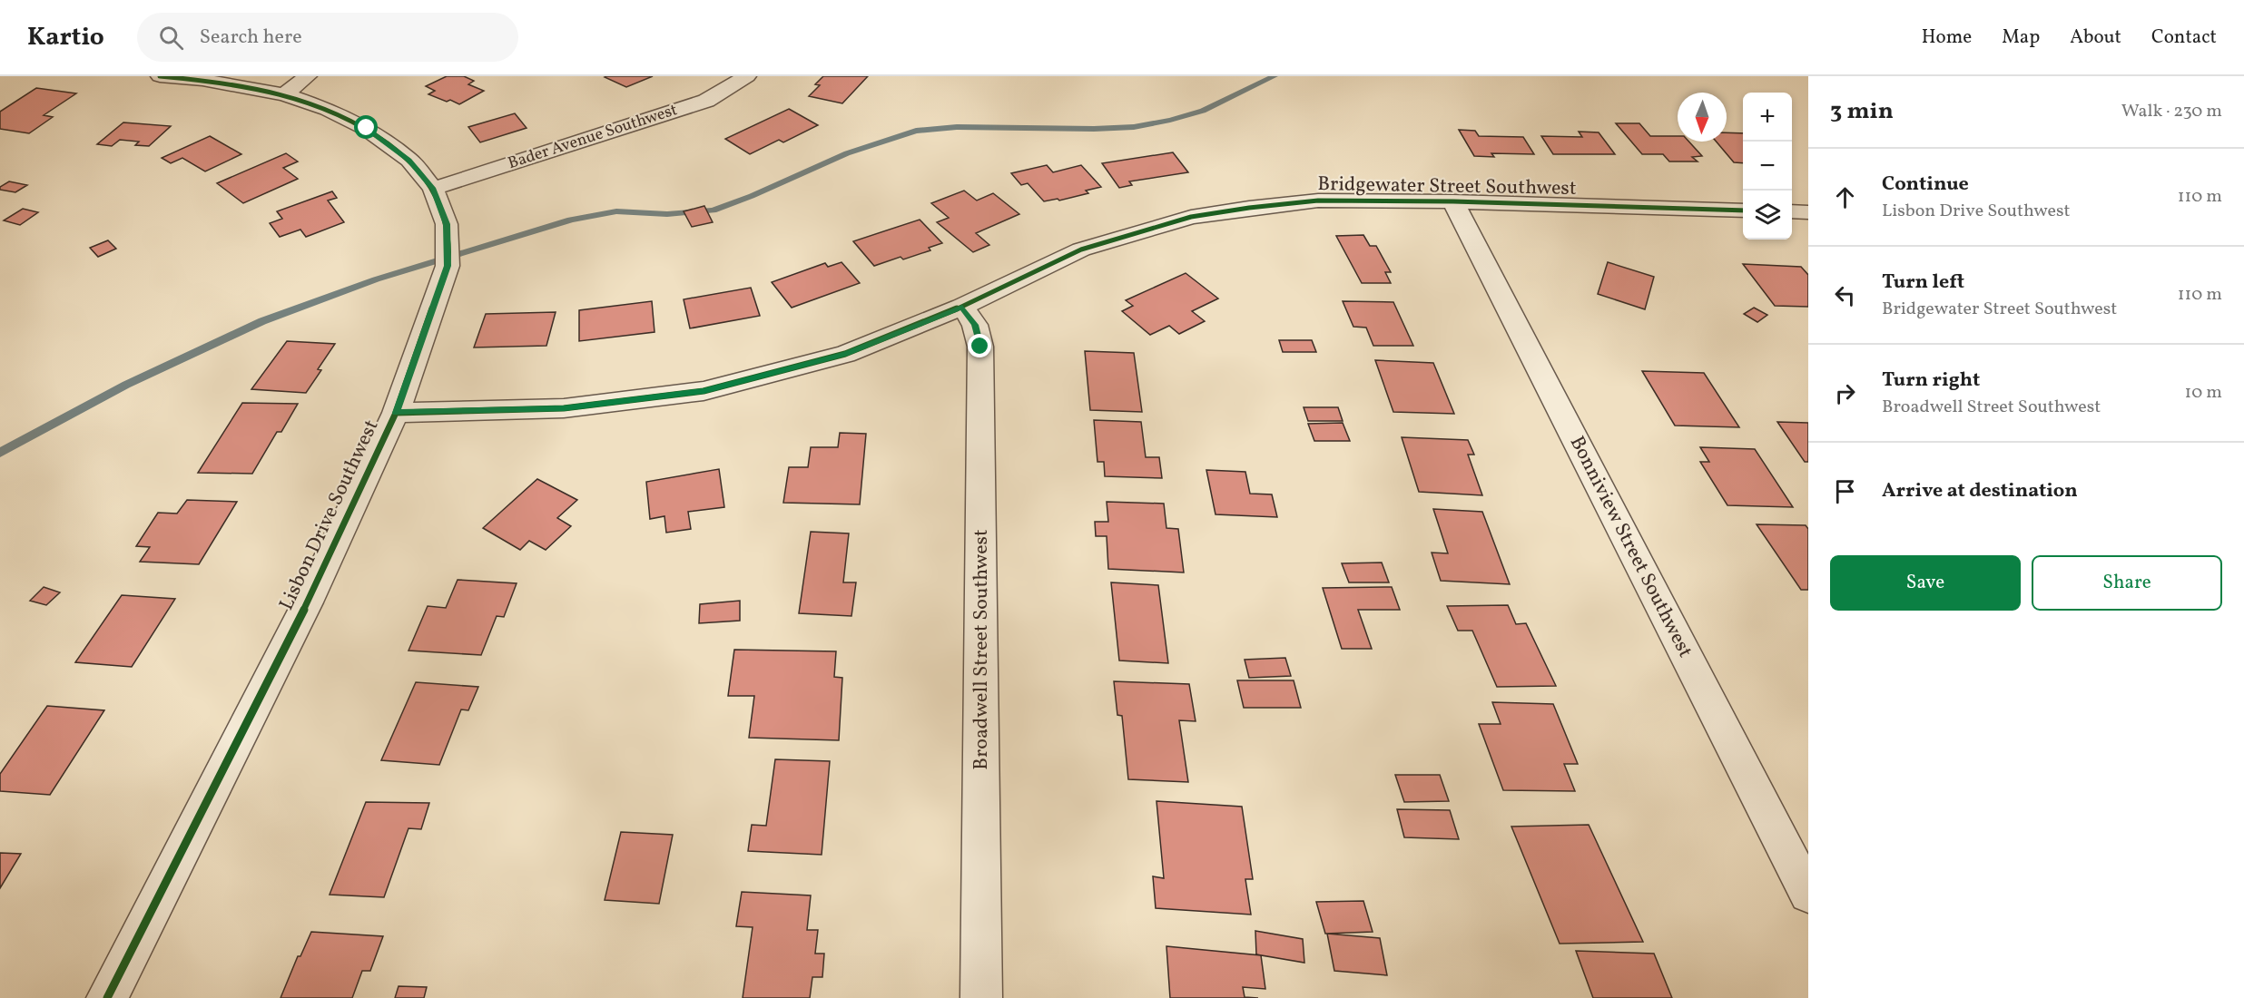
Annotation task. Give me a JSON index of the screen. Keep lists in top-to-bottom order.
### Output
{
  "streets": {
    "street": [
      "Bader Avenue Southwest",
      "Bridgewater Street Southwest",
      "Lisbon Drive Southwest",
      "Bonniview Street Southwest",
      "Broadwell Street Southwest"
    ]
  },
  "crossings": [
    ["Bader Avenue Southwest", "Lisbon Drive Southwest"],
    ["Bridgewater Street Southwest", "Lisbon Drive Southwest"],
    ["Bridgewater Street Southwest", "Bonniview Street Southwest"],
    ["Bridgewater Street Southwest", "Broadwell Street Southwest"]
  ],
  "north": "bottom",
  "page": {
    "header": "Kartio",
    "search": "Search here",
    "nav": [
      "Home",
      "Map",
      "About",
      "Contact"
    ],
    "heading": ["3 min", "Walk · 230 m"],
    "map_buttons": ["+", "−"],
    "list": [
      ["Continue", "Lisbon Drive Southwest", "110 m"],
      ["Turn left", "Bridgewater Street Southwest", "110 m"],
      ["Turn right", "Broadwell Street Southwest", "10 m"],
      "Arrive at destination"
    ],
    "buttons": ["Save", "Share"]
  }
}
